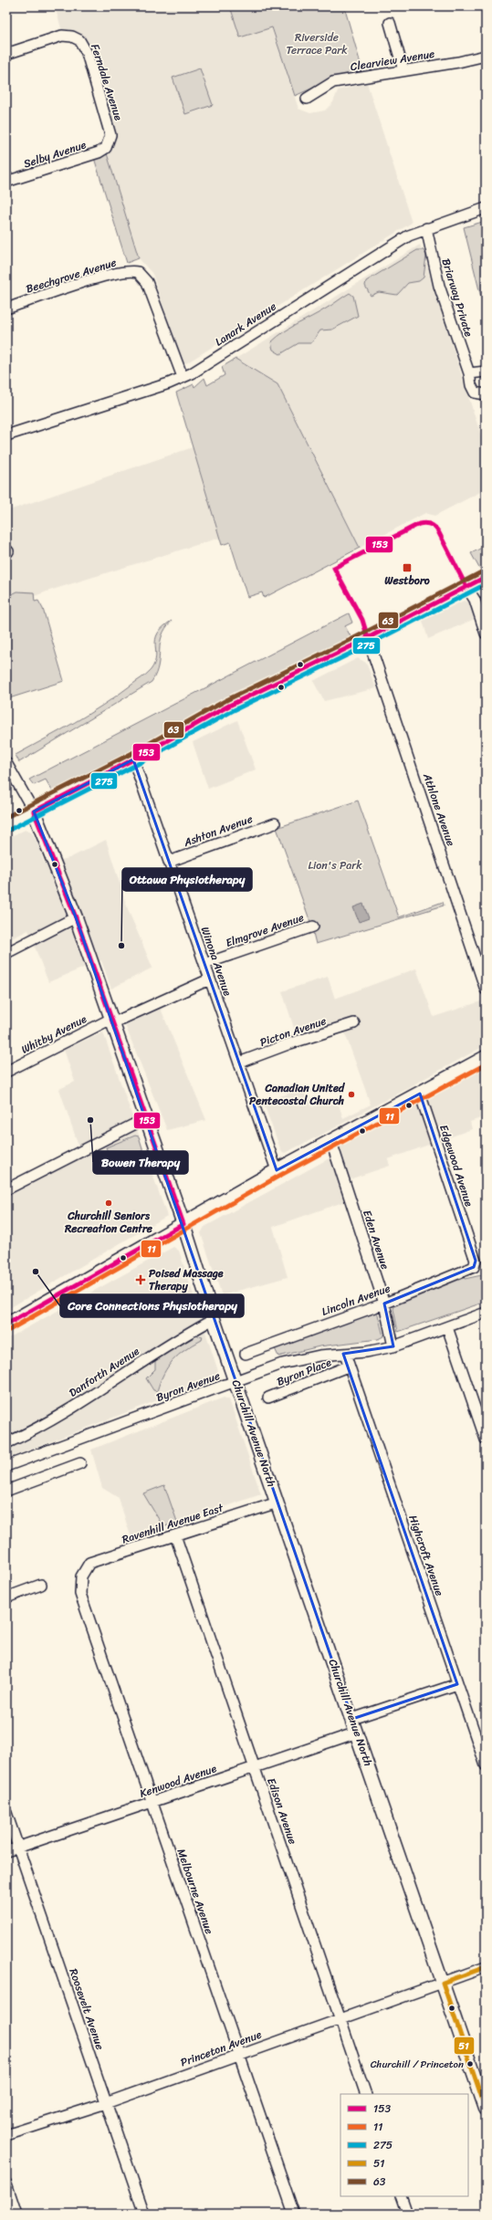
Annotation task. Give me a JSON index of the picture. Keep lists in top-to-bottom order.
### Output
{
  "streets": {
    "main road": ["Churchill Avenue North"],
    "street": [
      "Clearview Avenue",
      "Ferndale Avenue",
      "Selby Avenue",
      "Beechgrove Avenue",
      "Briarway Private",
      "Lanark Avenue",
      "Athlone Avenue",
      "Ashton Avenue",
      "Elmgrove Avenue",
      "Winona Avenue",
      "Picton Avenue",
      "Whitby Avenue",
      "Edgewood Avenue",
      "Eden Avenue",
      "Lincoln Avenue",
      "Danforth Avenue",
      "Byron Place",
      "Byron Avenue",
      "Ravenhill Avenue East",
      "Highcroft Avenue",
      "Kenwood Avenue",
      "Edison Avenue",
      "Melbourne Avenue",
      "Roosevelt Avenue",
      "Princeton Avenue"
    ]
  },
  "crossings": [
    ["Ferndale Avenue", "Selby Avenue"],
    ["Beechgrove Avenue", "Lanark Avenue"],
    ["Briarway Private", "Lanark Avenue"],
    ["Ashton Avenue", "Winona Avenue"],
    ["Elmgrove Avenue", "Winona Avenue"],
    ["Winona Avenue", "Picton Avenue"],
    ["Winona Avenue", "Whitby Avenue"],
    ["Whitby Avenue", "Churchill Avenue North"],
    ["Edgewood Avenue", "Lincoln Avenue"],
    ["Eden Avenue", "Lincoln Avenue"],
    ["Eden Avenue", "Byron Avenue"],
    ["Danforth Avenue", "Churchill Avenue North"],
    ["Byron Place", "Highcroft Avenue"],
    ["Byron Avenue", "Churchill Avenue North"],
    ["Byron Avenue", "Highcroft Avenue"],
    ["Churchill Avenue North", "Ravenhill Avenue East"],
    ["Churchill Avenue North", "Kenwood Avenue"],
    ["Churchill Avenue North", "Princeton Avenue"],
    ["Ravenhill Avenue East", "Edison Avenue"],
    ["Ravenhill Avenue East", "Melbourne Avenue"],
    ["Kenwood Avenue", "Edison Avenue"],
    ["Kenwood Avenue", "Melbourne Avenue"],
    ["Kenwood Avenue", "Roosevelt Avenue"],
    ["Edison Avenue", "Princeton Avenue"],
    ["Melbourne Avenue", "Princeton Avenue"],
    ["Roosevelt Avenue", "Princeton Avenue"]
  ],
  "parks": ["Riverside Terrace Park", "Lion's Park"],
  "places": {
    "transit": ["Westboro"],
    "other": [
      "Ottawa Physiotherapy",
      "Canadian United Pentecostal Church",
      "Bowen Therapy",
      "Churchill Seniors Recreation Centre",
      "Core Connections Physiotherapy",
      "Churchill / Princeton"
    ],
    "health": ["Poised Massage Therapy"]
  },
  "lines": [
    "transit line 153",
    "transit line 63",
    "transit line 275",
    "transit line 11",
    "transit line 51"
  ],
  "legend": [
    "153",
    "11",
    "275",
    "51",
    "63"
  ]
}
